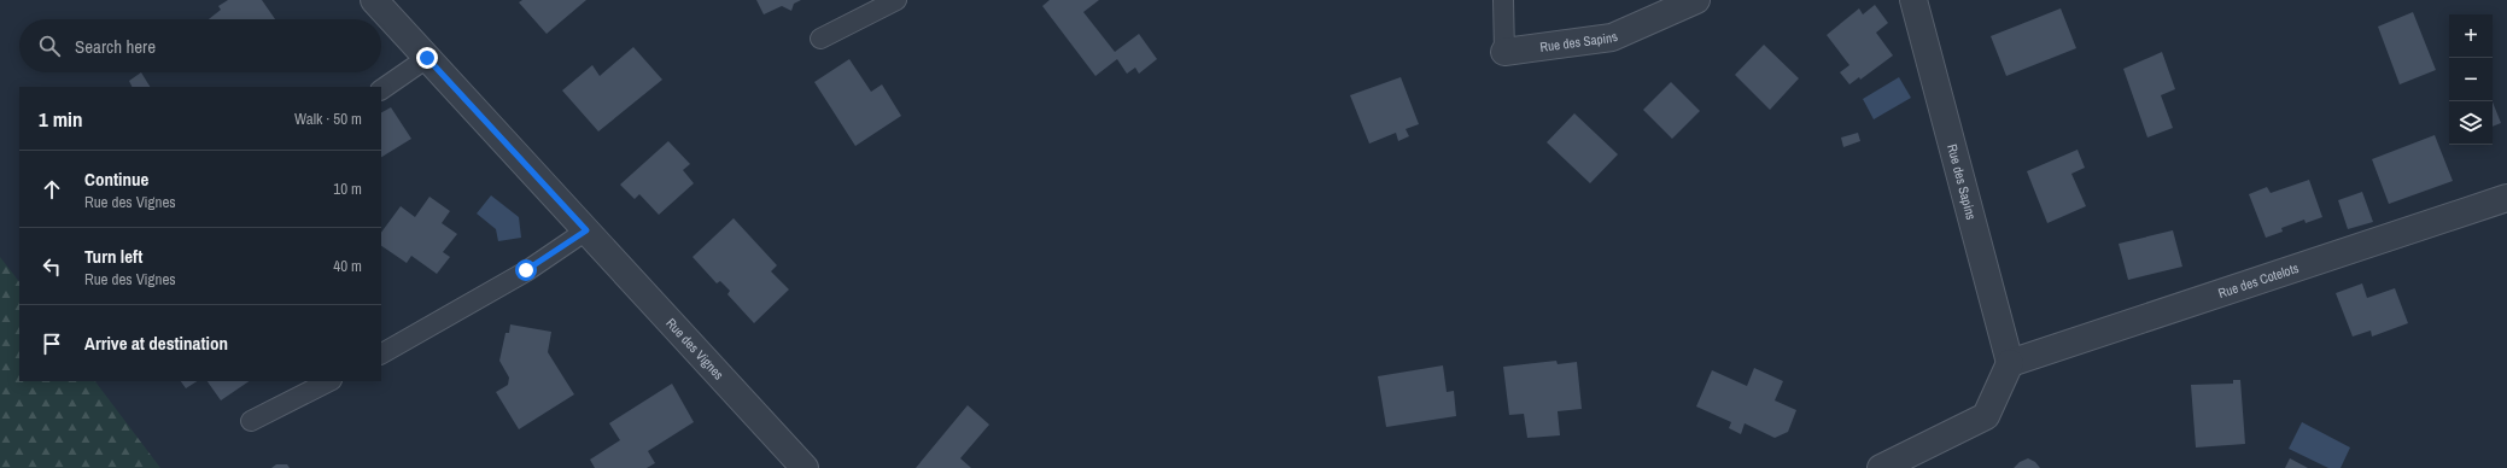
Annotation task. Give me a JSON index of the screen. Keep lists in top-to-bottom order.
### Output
{
  "streets": {
    "street": ["Rue des Sapins", "Rue des Cotelots", "Rue des Vignes"]
  },
  "crossings": [
    ["Rue des Sapins", "Rue des Cotelots"]
  ],
  "page": {
    "map_buttons": ["+", "−"],
    "search": "Search here",
    "heading": ["1 min", "Walk · 50 m"],
    "list": [
      ["Continue", "Rue des Vignes", "10 m"],
      ["Turn left", "Rue des Vignes", "40 m"],
      "Arrive at destination"
    ]
  }
}
